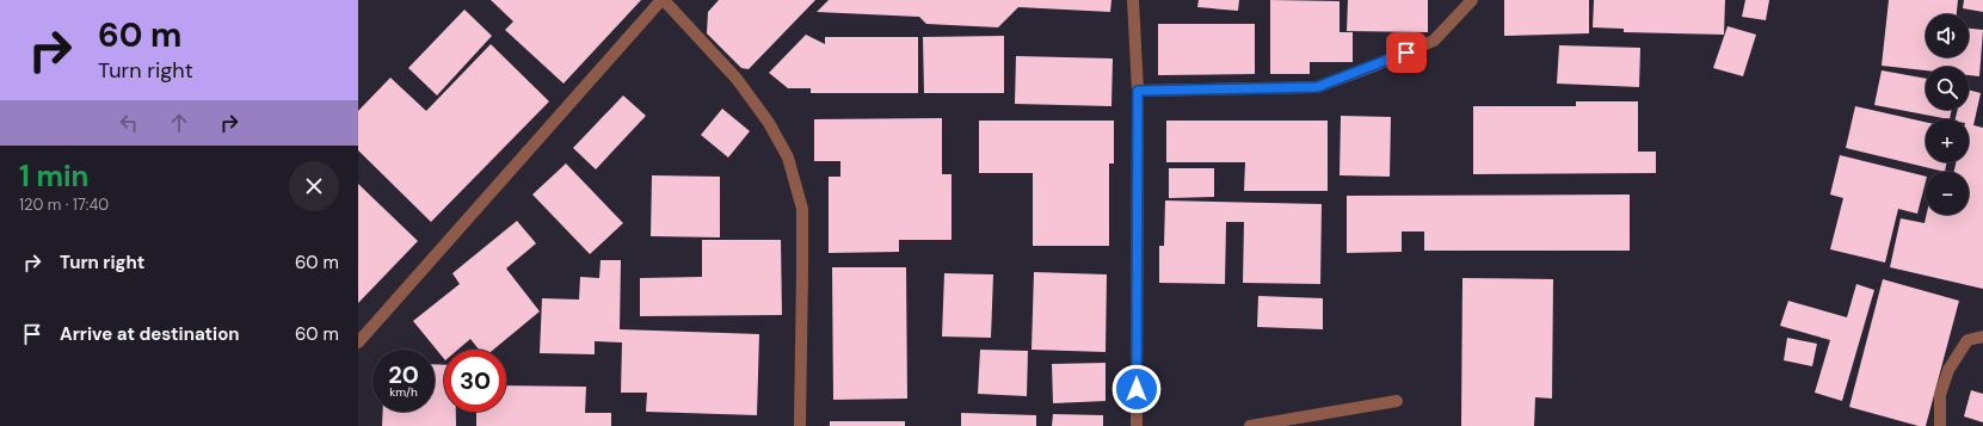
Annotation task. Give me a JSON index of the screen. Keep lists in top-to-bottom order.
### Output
{
  "page": {
    "turn": ["60 m", "Turn right"],
    "map_buttons": ["+", "−"],
    "heading": ["1 min", "120 m · 17:40"],
    "list": [
      {
        "name": "Turn right",
        "value": "60 m"
      },
      {
        "name": "Arrive at destination",
        "value": "60 m"
      }
    ],
    "speed": "20 km/h",
    "limit": "30"
  }
}
